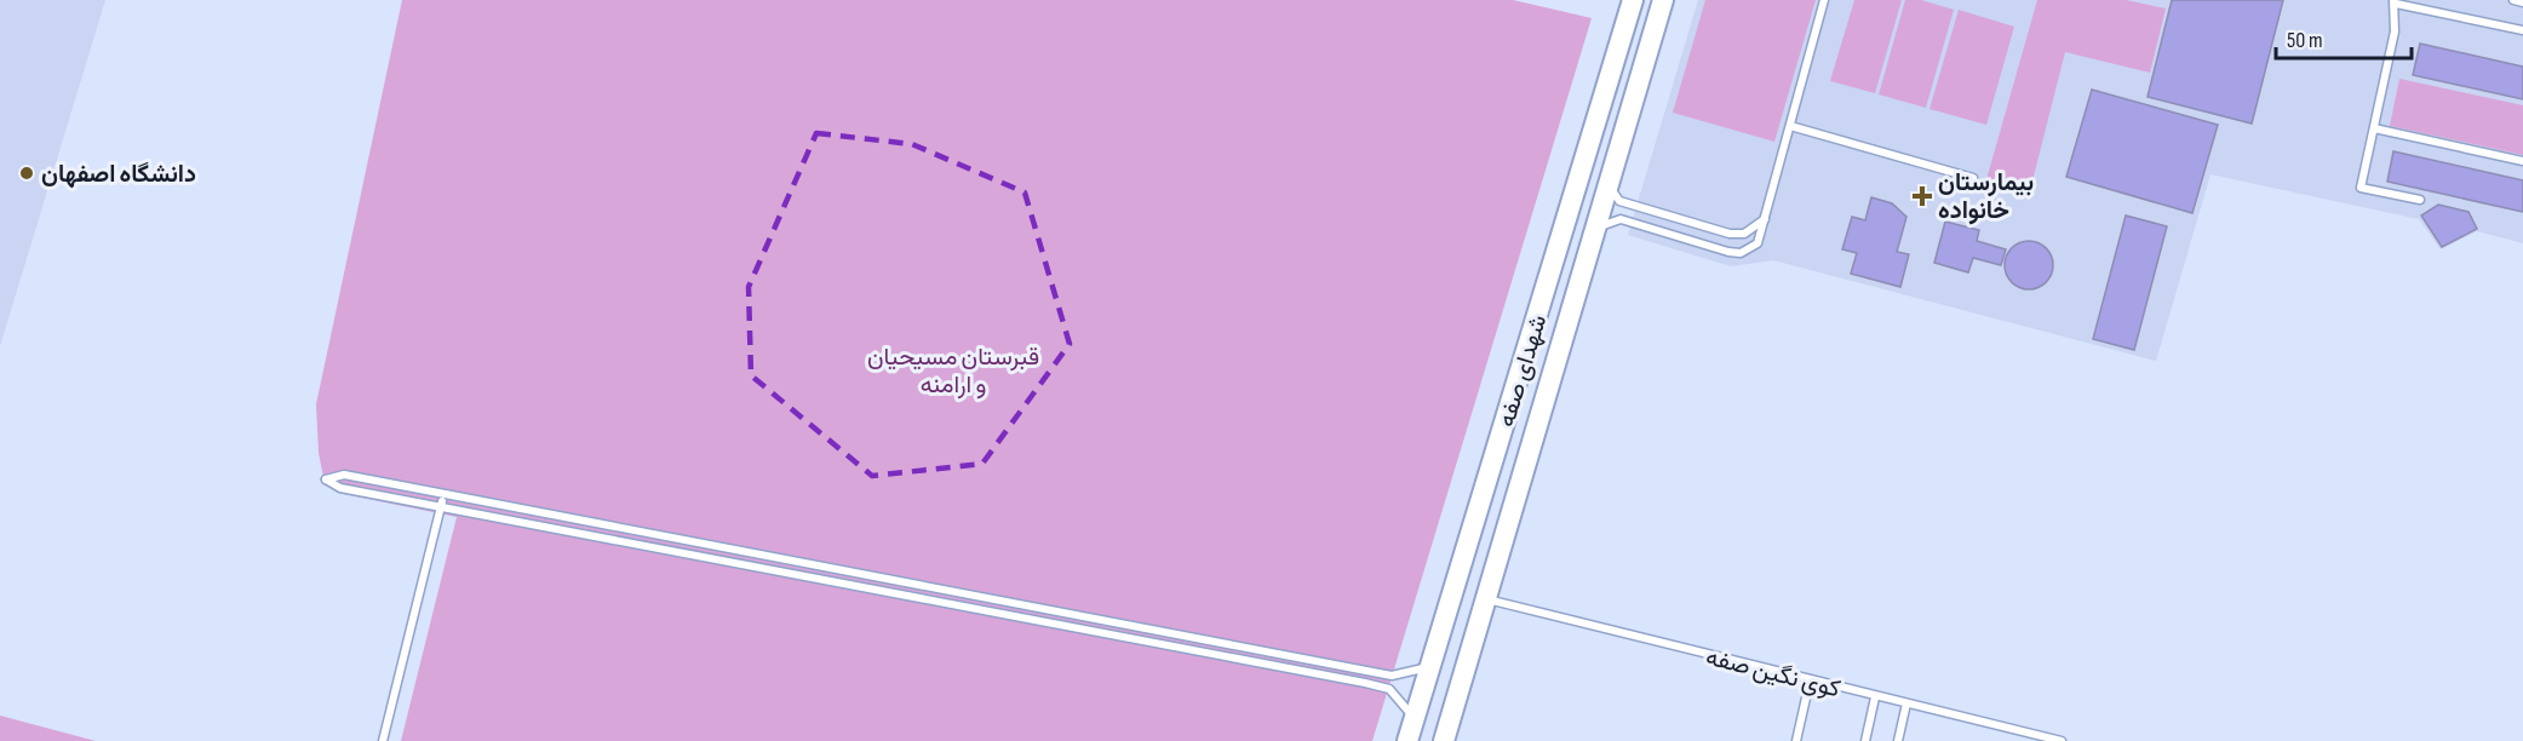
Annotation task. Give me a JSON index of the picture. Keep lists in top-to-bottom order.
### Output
{
  "streets": {
    "main road": ["شهدای صفه"],
    "lane": ["کوی نگین صفه"]
  },
  "crossings": [
    ["شهدای صفه", "کوی نگین صفه"]
  ],
  "parks": ["قبرستان مسیحیان و ارامنه"],
  "places": {
    "other": ["دانشگاه اصفهان"],
    "health": ["بیمارستان خانواده"]
  },
  "scale_bar": "50 m"
}
